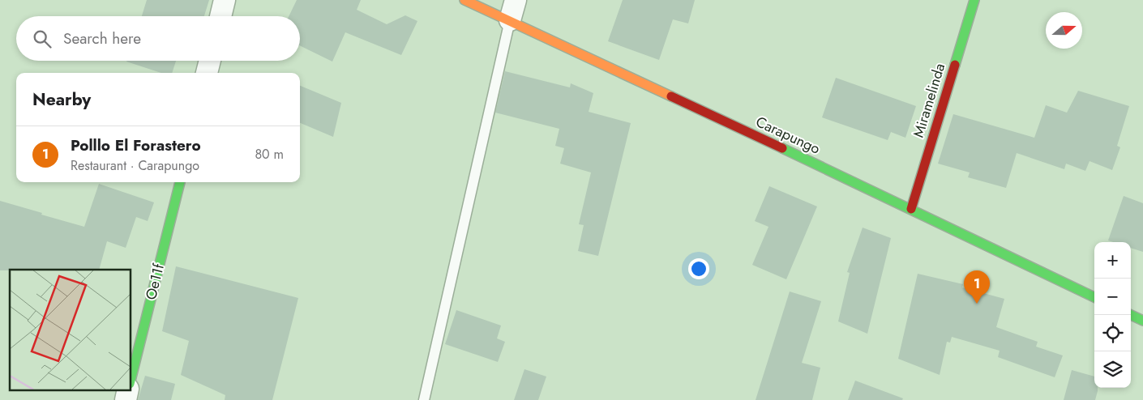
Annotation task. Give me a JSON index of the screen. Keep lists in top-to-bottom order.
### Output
{
  "streets": {
    "street": ["Miramelinda", "Carapungo", "Oe11f"]
  },
  "crossings": [
    ["Miramelinda", "Carapungo"]
  ],
  "north": "right",
  "page": {
    "search": "Search here",
    "heading": "Nearby",
    "list": [
      {
        "mark": "1",
        "name": "Polllo El Forastero",
        "note": "Restaurant · Carapungo",
        "value": "80 m"
      }
    ],
    "map_buttons": ["+", "−"],
    "pins": "1"
  }
}
